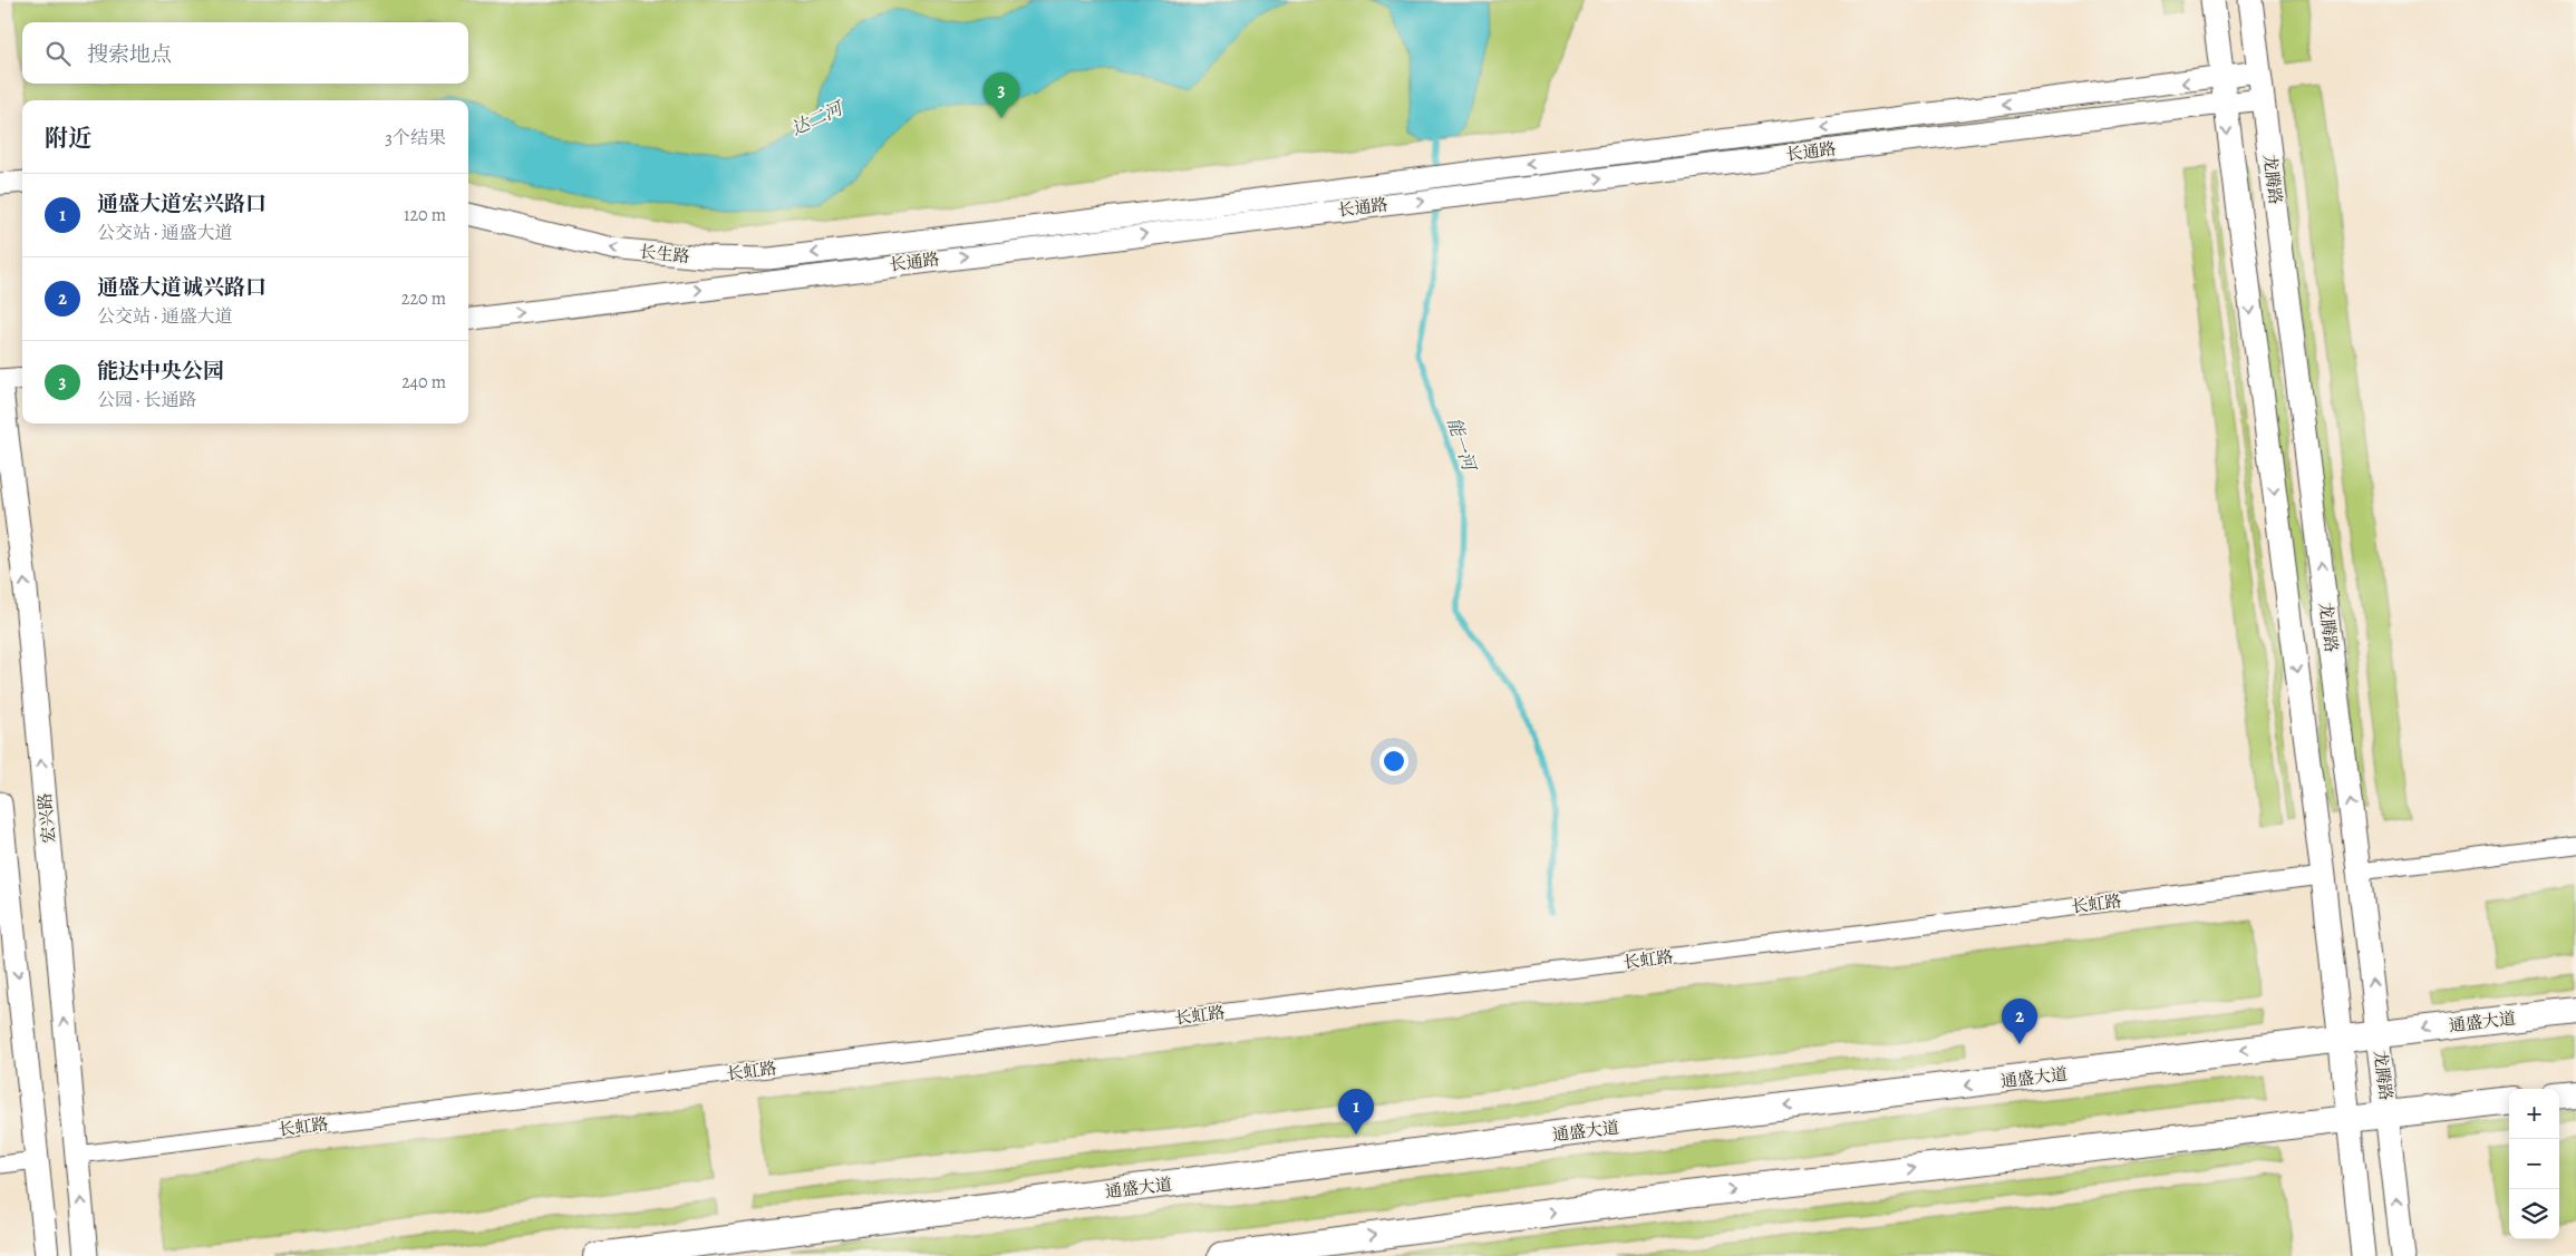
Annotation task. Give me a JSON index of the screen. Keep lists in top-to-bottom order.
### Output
{
  "streets": {
    "main road": ["龙腾路", "宏兴路", "通盛大道"],
    "street": ["长通路", "长生路", "长虹路"]
  },
  "crossings": [
    ["长通路", "龙腾路"],
    ["长通路", "长生路"],
    ["龙腾路", "通盛大道"],
    ["宏兴路", "长虹路"]
  ],
  "one_way": ["长生路"],
  "water": ["达二河", "能一河"],
  "page": {
    "search": "搜索地点",
    "pins": ["3", "2", "1"],
    "heading": ["附近", "3个结果"],
    "list": [
      {
        "mark": "1",
        "name": "通盛大道宏兴路口",
        "note": "公交站 · 通盛大道",
        "value": "120 m"
      },
      {
        "mark": "2",
        "name": "通盛大道诚兴路口",
        "note": "公交站 · 通盛大道",
        "value": "220 m"
      },
      {
        "mark": "3",
        "name": "能达中央公园",
        "note": "公园 · 长通路",
        "value": "240 m"
      }
    ],
    "map_buttons": ["+", "−"]
  }
}
